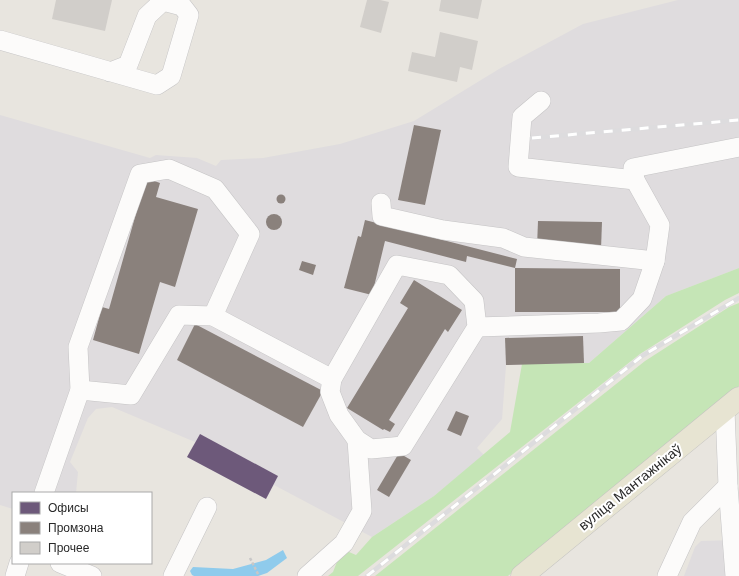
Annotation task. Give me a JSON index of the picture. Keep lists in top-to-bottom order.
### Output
{
  "streets": {
    "main road": ["вуліца Мантажнікаў"]
  },
  "legend": ["Офисы", "Промзона", "Прочее"]
}
